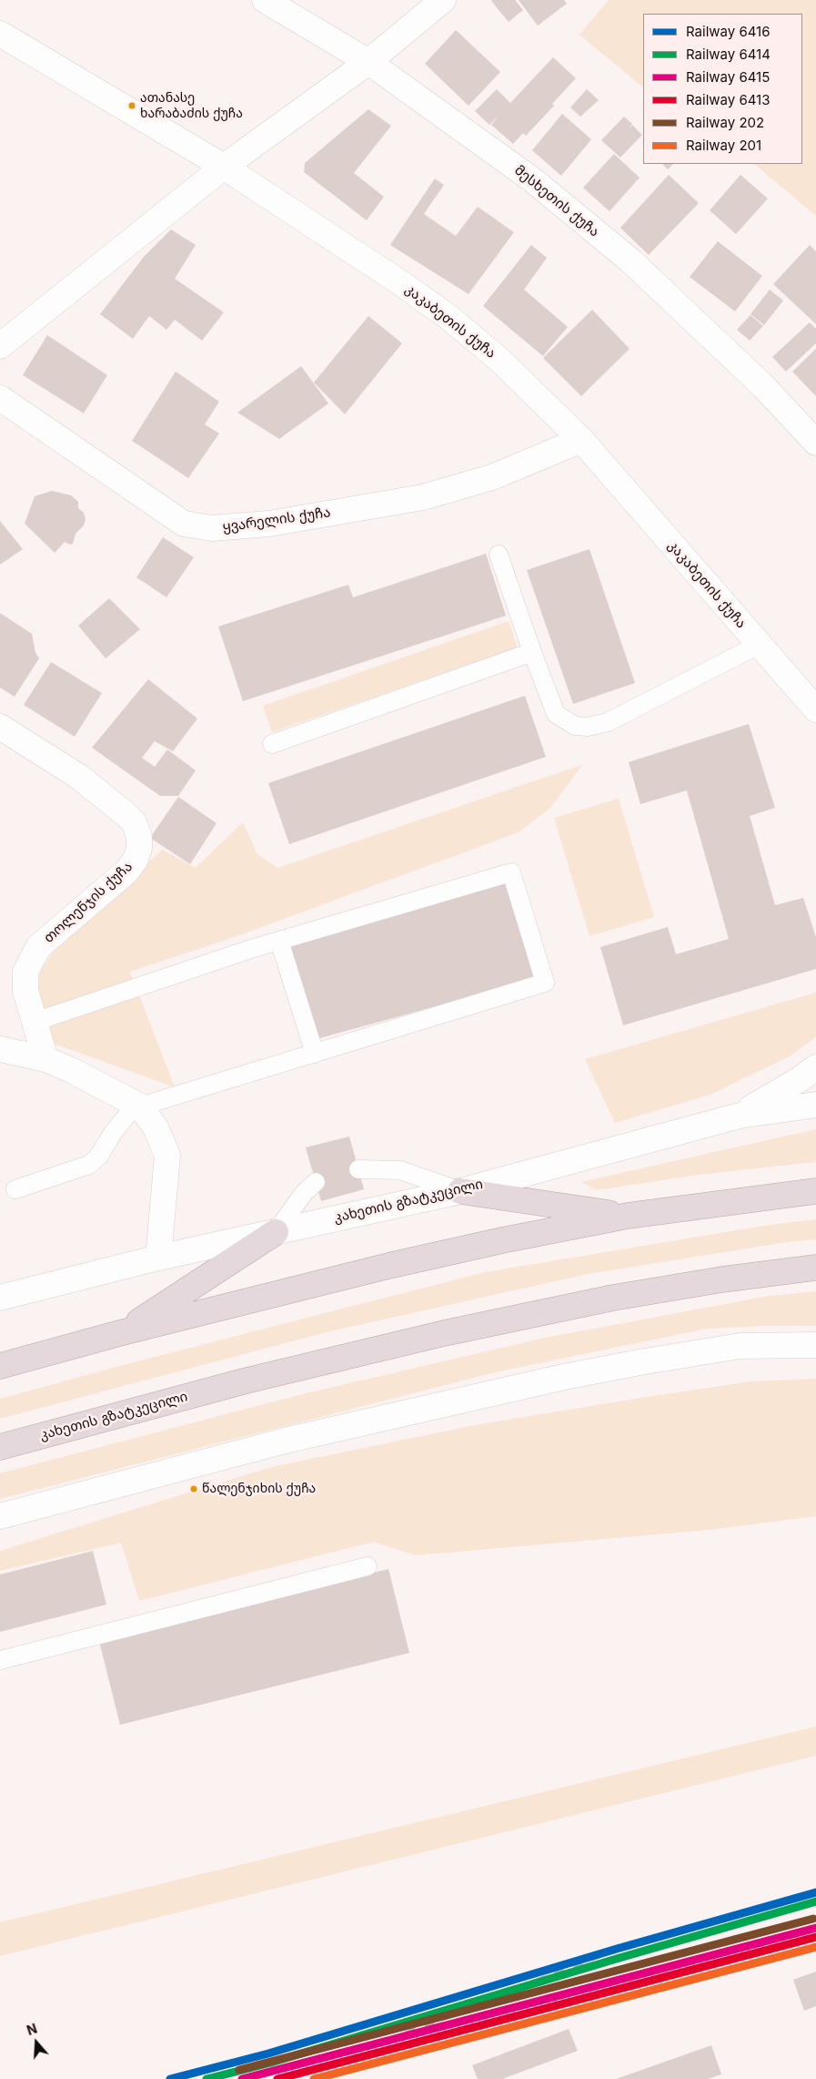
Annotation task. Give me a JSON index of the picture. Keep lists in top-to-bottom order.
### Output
{
  "streets": {
    "highway": ["კახეთის გზატკეცილი"],
    "street": [
      "მესხეთის ქუჩა",
      "კაკაბეთის ქუჩა",
      "ყვარელის ქუჩა",
      "თოლენჯის ქუჩა"
    ]
  },
  "crossings": [
    ["კაკაბეთის ქუჩა", "ყვარელის ქუჩა"]
  ],
  "places": ["ათანასე ხარაბაძის ქუჩა", "წალენჯიხის ქუჩა"],
  "lines": [
    "rail line 6416",
    "rail line 6414",
    "rail line 202",
    "rail line 6415",
    "rail line 6413",
    "rail line 201"
  ],
  "legend": [
    "Railway 6416",
    "Railway 6414",
    "Railway 6415",
    "Railway 6413",
    "Railway 202",
    "Railway 201"
  ],
  "north": "top"
}
